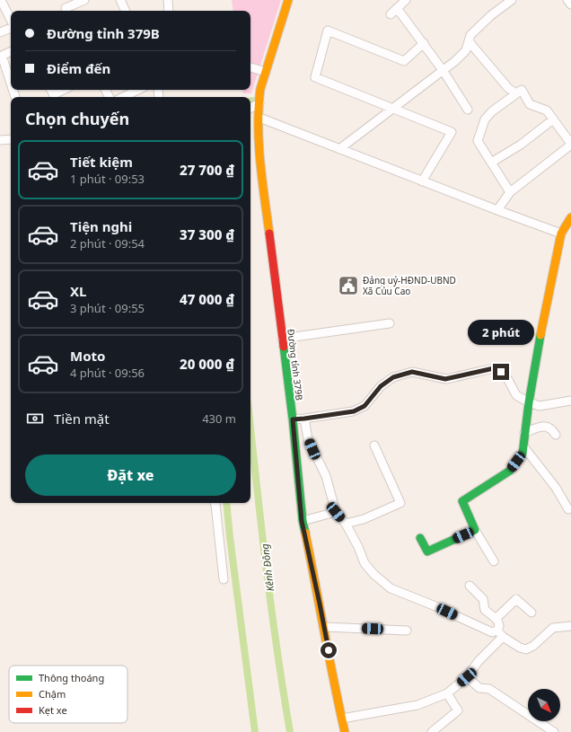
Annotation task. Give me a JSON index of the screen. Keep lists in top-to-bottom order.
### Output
{
  "streets": {
    "main road": ["Đường tỉnh 379B"]
  },
  "water": ["Kênh Đông"],
  "places": {
    "public building": ["Đảng uỷ-HĐND-UBND Xã Củu Cao"]
  },
  "legend": ["Thông thoáng", "Chậm", "Kẹt xe"],
  "north": "bottom right",
  "page": {
    "banner": ["Đường tỉnh 379B", "Điểm đến"],
    "heading": "Chọn chuyến",
    "list": [
      {
        "name": "Tiết kiệm",
        "note": "1 phút · 09:53",
        "value": "27 700 ₫"
      },
      {
        "name": "Tiện nghi",
        "note": "2 phút · 09:54",
        "value": "37 300 ₫"
      },
      {
        "name": "XL",
        "note": "3 phút · 09:55",
        "value": "47 000 ₫"
      },
      {
        "name": "Moto",
        "note": "4 phút · 09:56",
        "value": "20 000 ₫"
      }
    ],
    "bubble": "2 phút",
    "pay": ["Tiền mặt", "430 m"],
    "buttons": "Đặt xe"
  }
}
